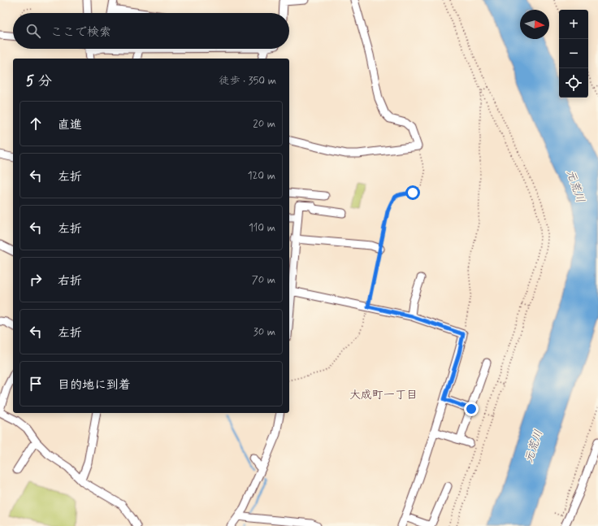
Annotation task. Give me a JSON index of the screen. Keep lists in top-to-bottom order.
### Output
{
  "districts": ["大成町一丁目"],
  "water": ["元荒川"],
  "north": "right",
  "page": {
    "map_buttons": ["+", "−"],
    "search": "ここで検索",
    "heading": ["5 分", "徒歩 · 350 m"],
    "list": [
      ["直進", "20 m"],
      ["左折", "120 m"],
      ["左折", "110 m"],
      ["右折", "70 m"],
      ["左折", "30 m"],
      "目的地に到着"
    ]
  }
}
